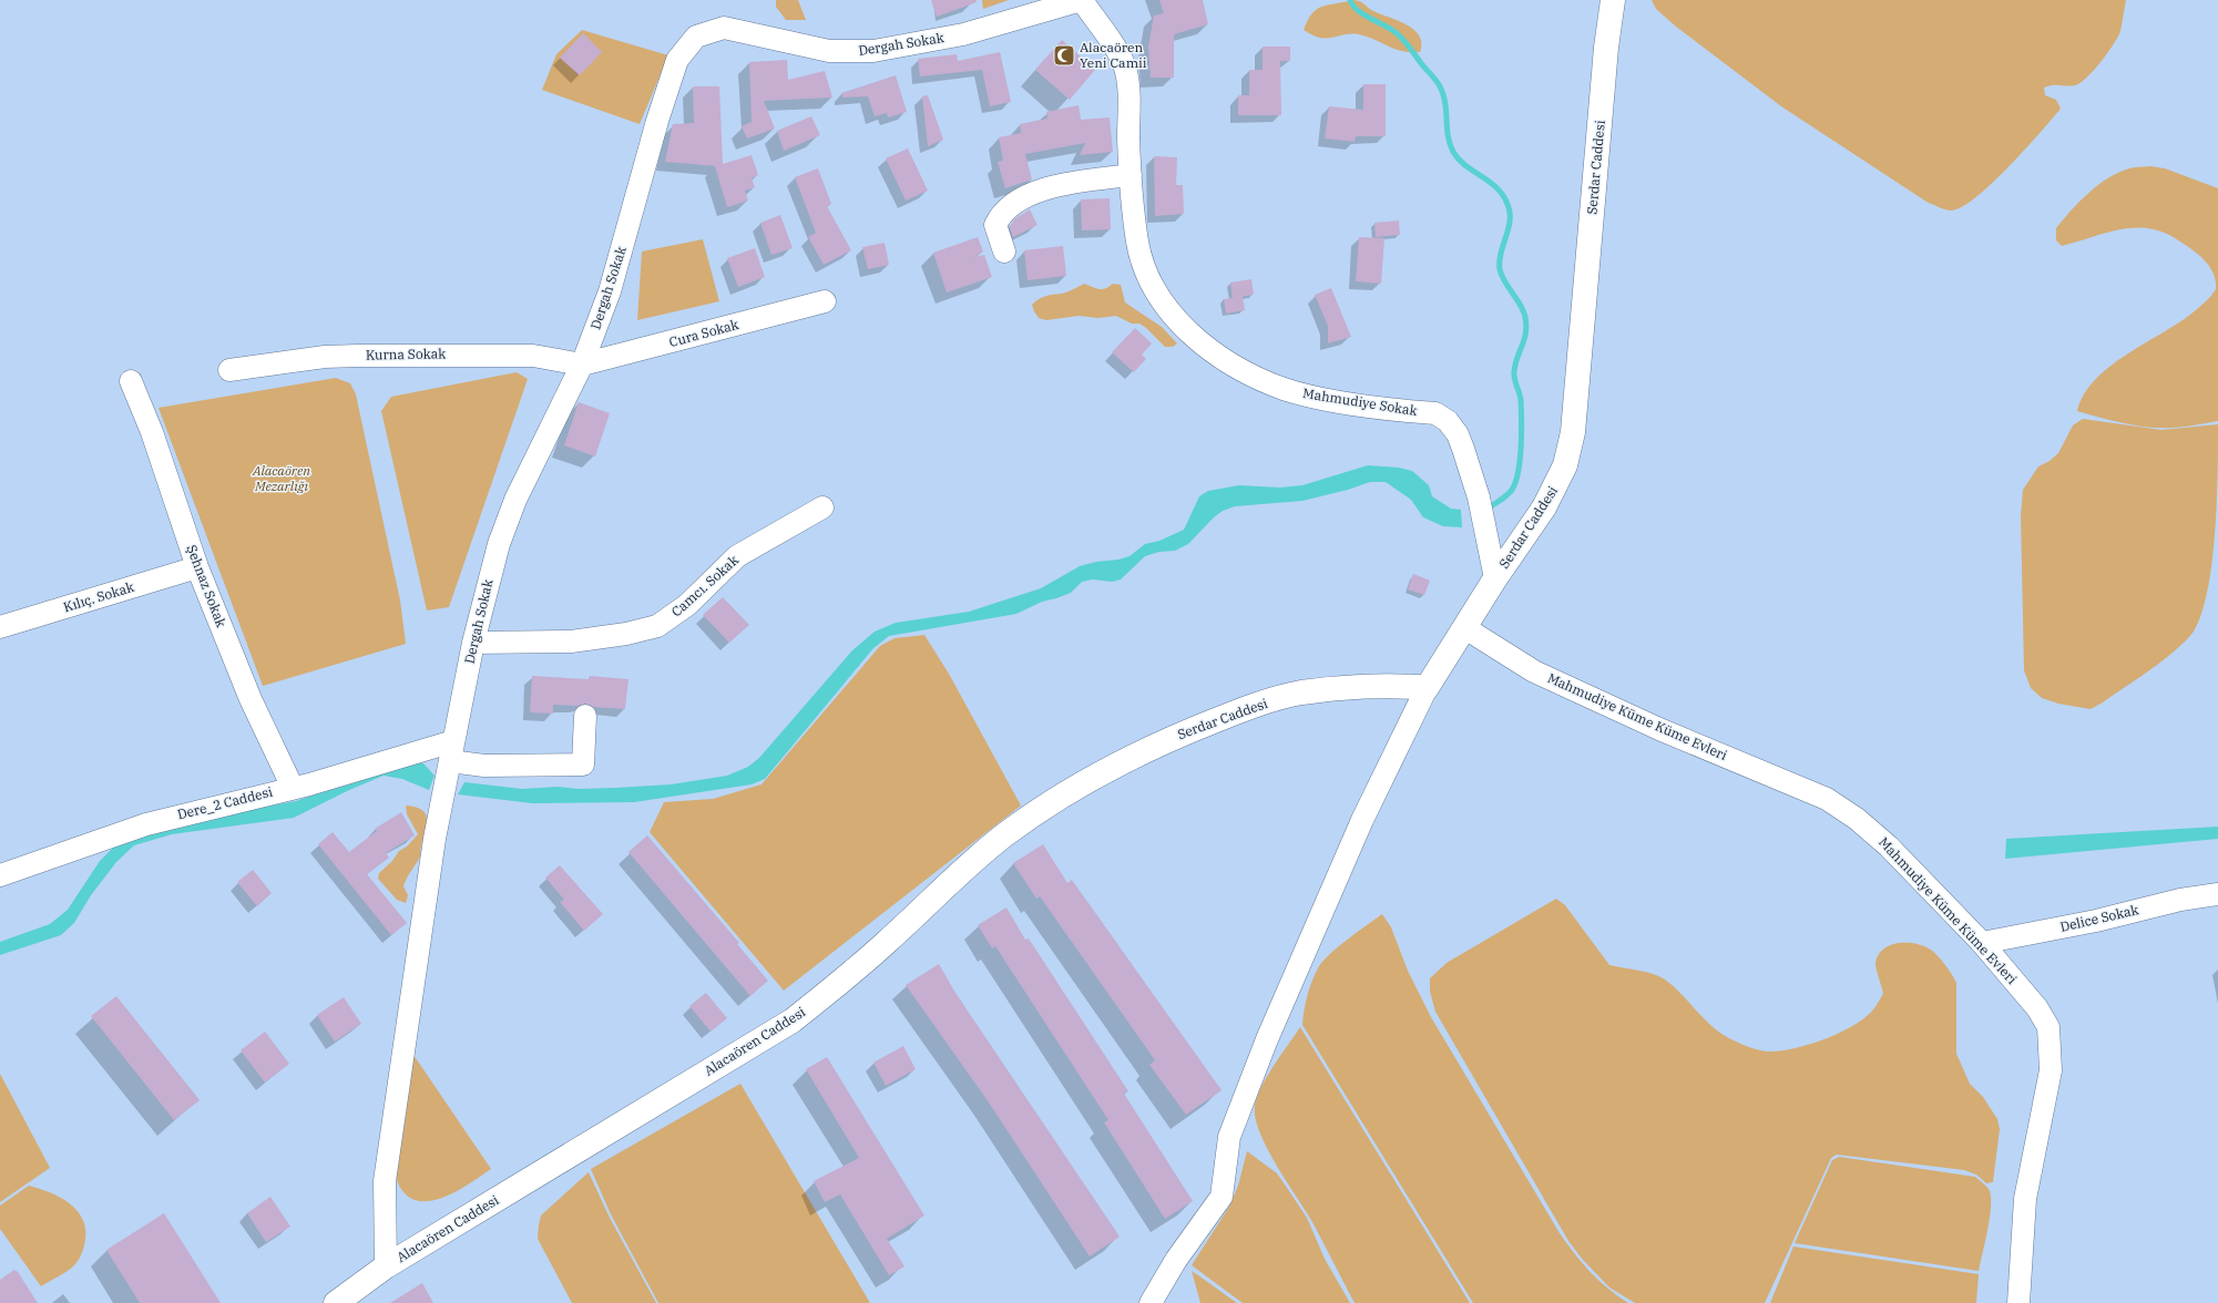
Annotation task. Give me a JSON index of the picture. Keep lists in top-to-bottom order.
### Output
{
  "streets": {
    "street": [
      "Dergah Sokak",
      "Serdar Caddesi",
      "Cura Sokak",
      "Kurna Sokak",
      "Mahmudiye Sokak",
      "Şehnaz Sokak",
      "Camcı. Sokak",
      "Kılıç. Sokak",
      "Mahmudiye Küme Küme Evleri",
      "Dere_2 Caddesi",
      "Delice Sokak",
      "Alacaören Caddesi"
    ]
  },
  "crossings": [
    ["Dergah Sokak", "Cura Sokak"],
    ["Dergah Sokak", "Kurna Sokak"],
    ["Dergah Sokak", "Mahmudiye Sokak"],
    ["Dergah Sokak", "Camcı. Sokak"],
    ["Dergah Sokak", "Dere_2 Caddesi"],
    ["Dergah Sokak", "Alacaören Caddesi"],
    ["Serdar Caddesi", "Mahmudiye Sokak"],
    ["Serdar Caddesi", "Mahmudiye Küme Küme Evleri"],
    ["Serdar Caddesi", "Alacaören Caddesi"],
    ["Cura Sokak", "Kurna Sokak"],
    ["Şehnaz Sokak", "Kılıç. Sokak"],
    ["Şehnaz Sokak", "Dere_2 Caddesi"],
    ["Mahmudiye Küme Küme Evleri", "Delice Sokak"]
  ],
  "parks": ["Alacaören Mezarlığı"],
  "places": {
    "mosque": ["Alacaören Yeni Camii"]
  }
}
